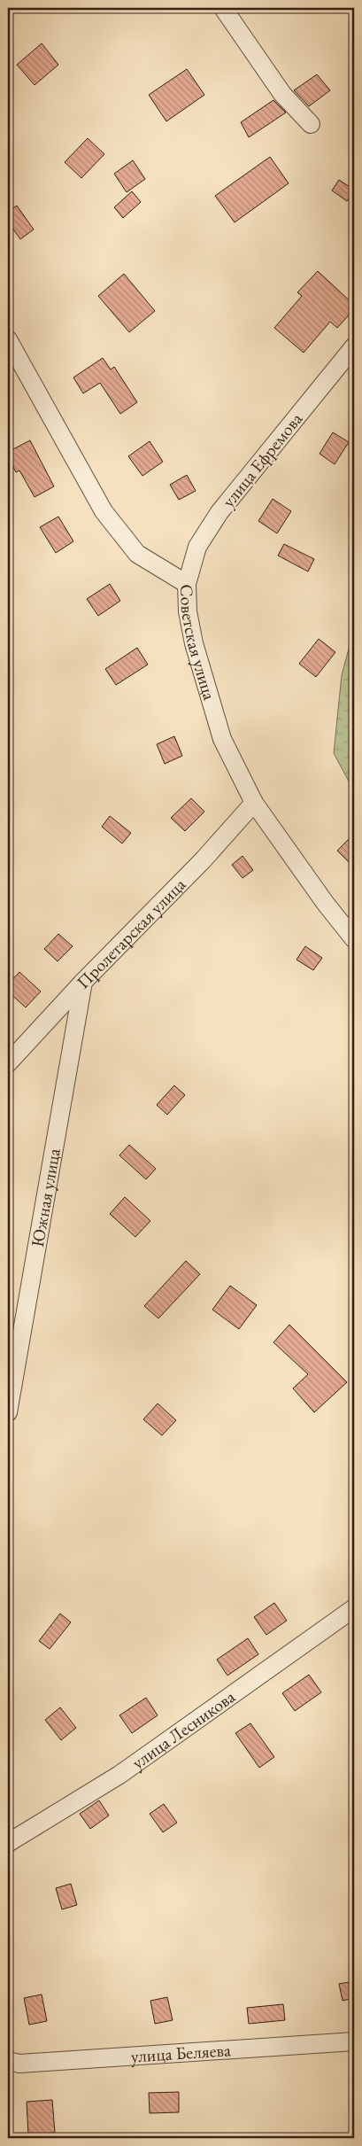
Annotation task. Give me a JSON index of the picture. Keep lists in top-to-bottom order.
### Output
{
  "streets": {
    "street": [
      "улица Ефремова",
      "Советская улица",
      "Пролетарская улица",
      "Южная улица",
      "улица Лесникова",
      "улица Беляева"
    ]
  },
  "crossings": [
    ["улица Ефремова", "Советская улица"],
    ["Советская улица", "Пролетарская улица"],
    ["Пролетарская улица", "Южная улица"]
  ]
}
